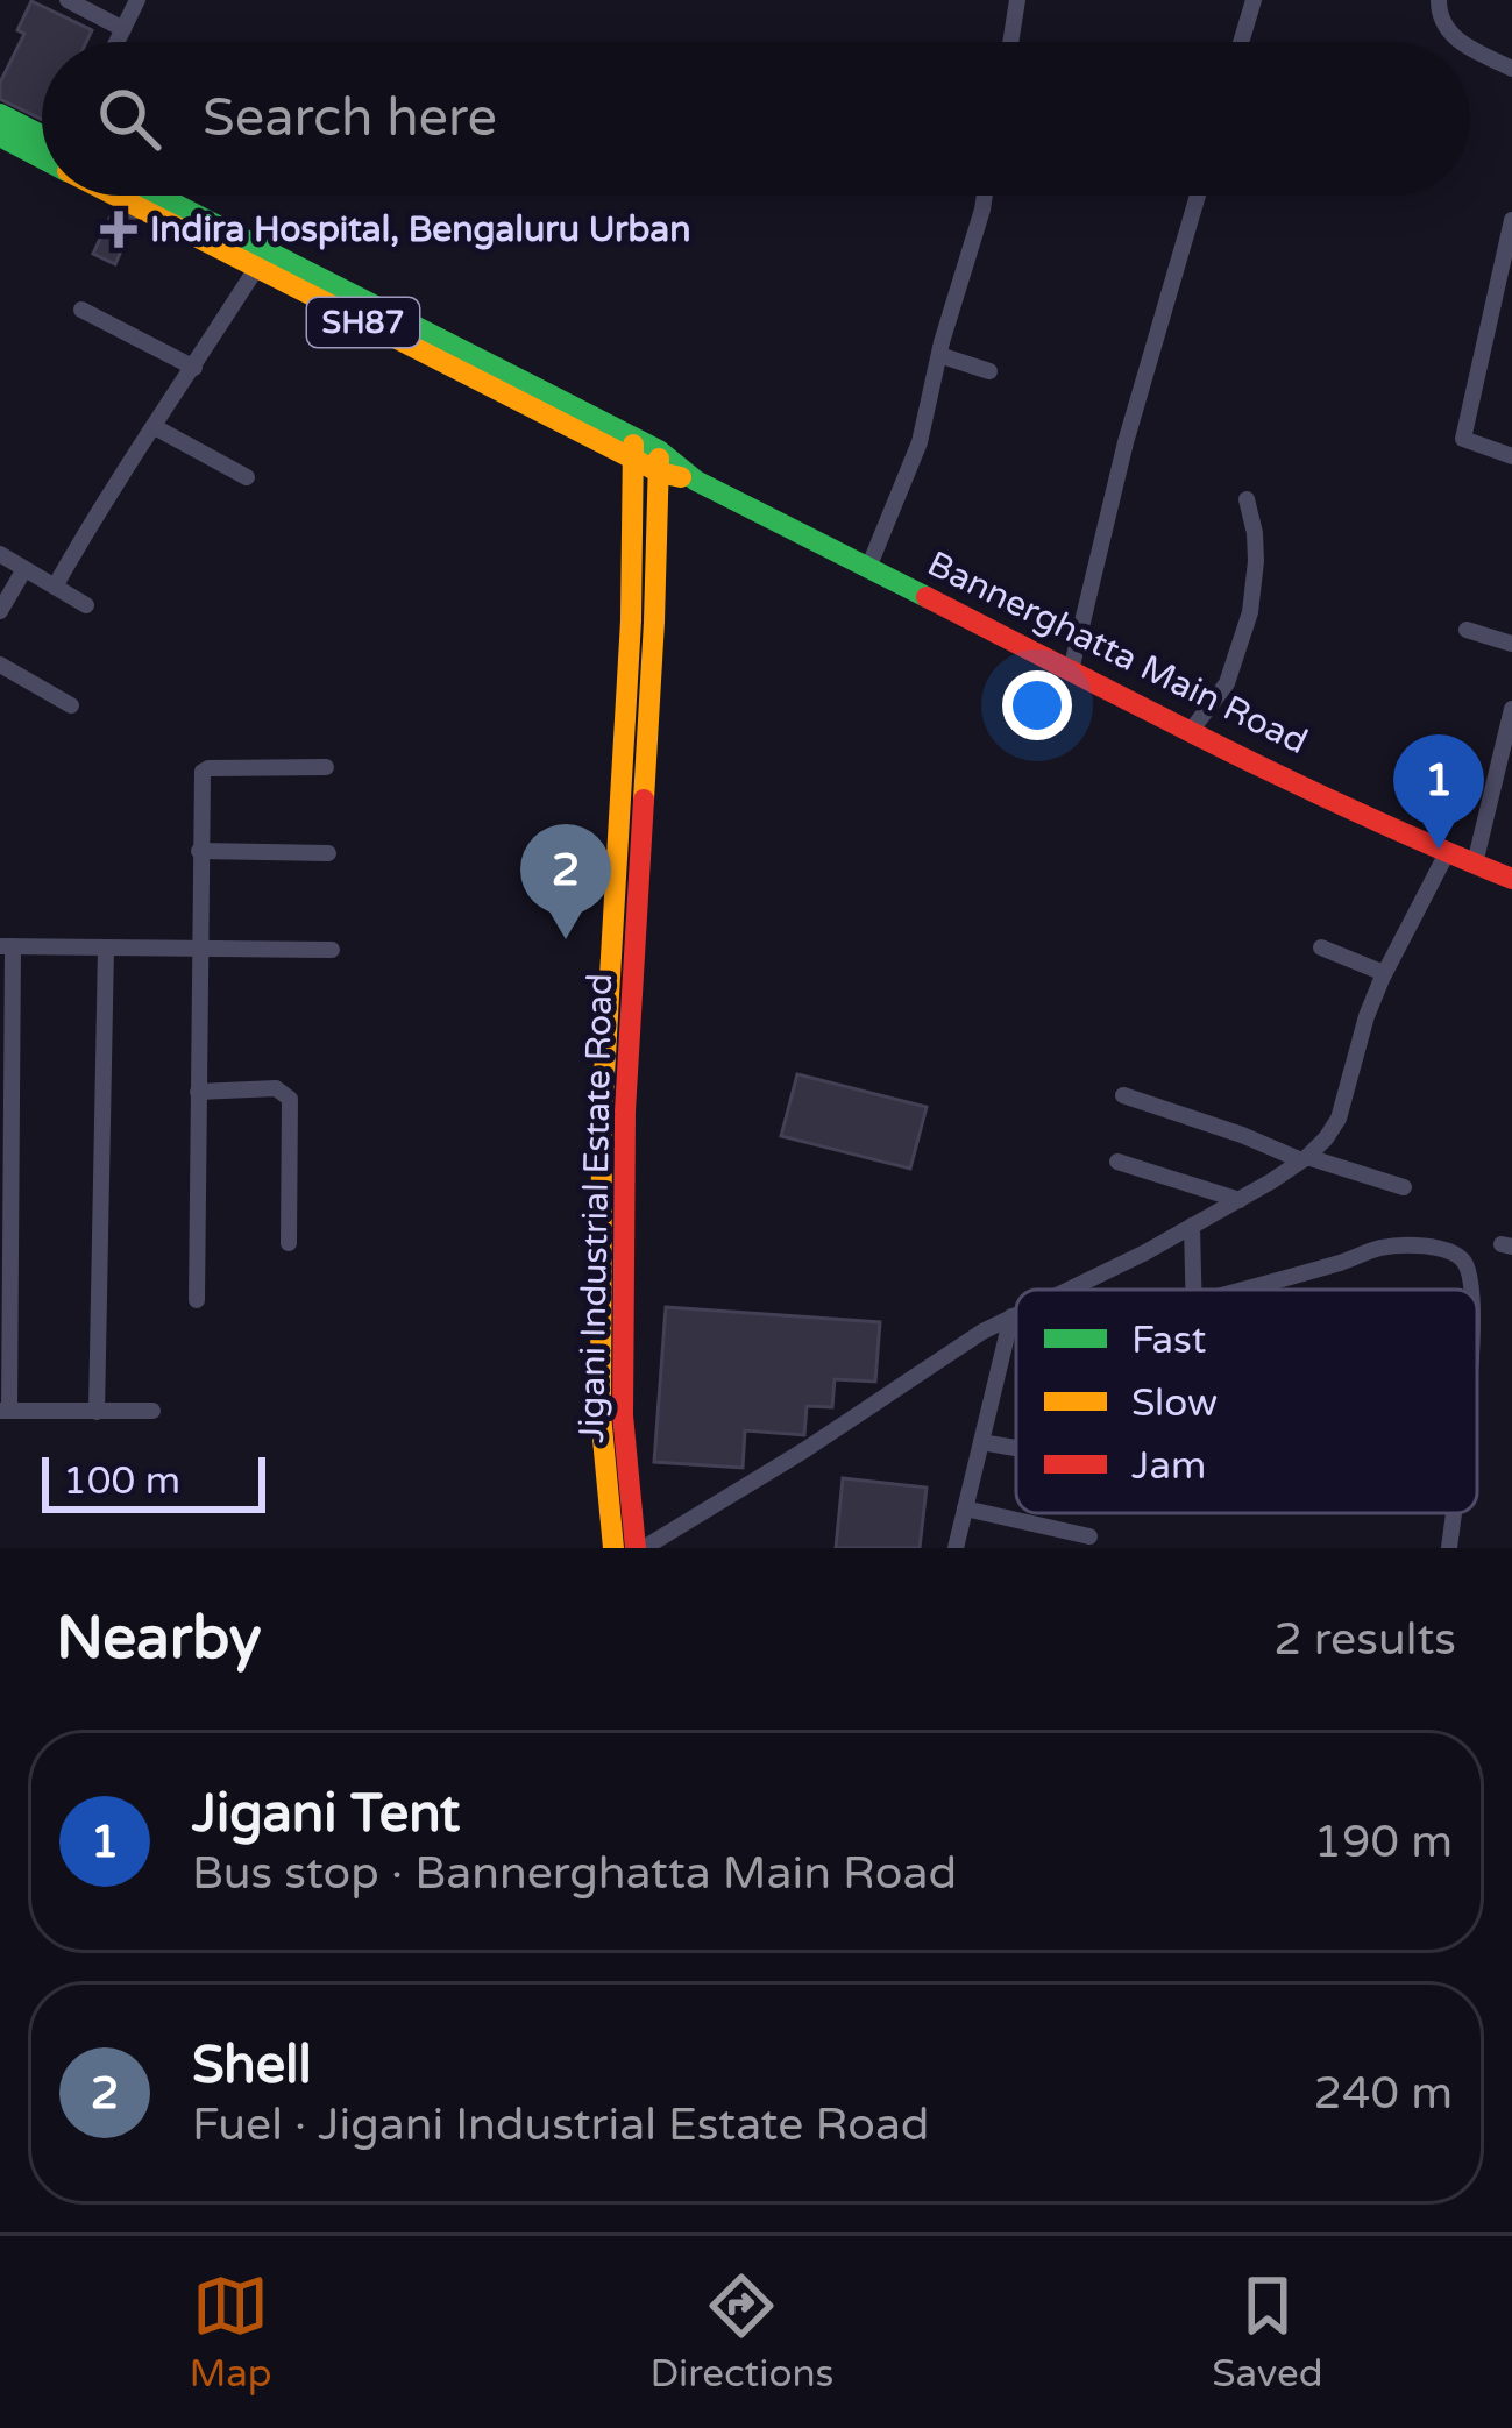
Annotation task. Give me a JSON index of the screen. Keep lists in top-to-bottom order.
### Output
{
  "streets": {
    "main road": ["SH87", "Bannerghatta Main Road", "Jigani Industrial Estate Road"]
  },
  "crossings": [
    ["Bannerghatta Main Road", "Jigani Industrial Estate Road"]
  ],
  "places": {
    "health": ["Indira Hospital, Bengaluru Urban"]
  },
  "legend": ["Fast", "Slow", "Jam"],
  "scale_bar": "100 m",
  "page": {
    "search": "Search here",
    "pins": ["1", "2"],
    "scale": "100 m",
    "heading": ["Nearby", "2 results"],
    "list": [
      {
        "mark": "1",
        "name": "Jigani Tent",
        "note": "Bus stop · Bannerghatta Main Road",
        "value": "190 m"
      },
      {
        "mark": "2",
        "name": "Shell",
        "note": "Fuel · Jigani Industrial Estate Road",
        "value": "240 m"
      }
    ],
    "nav": ["Map", "Directions", "Saved"]
  }
}
